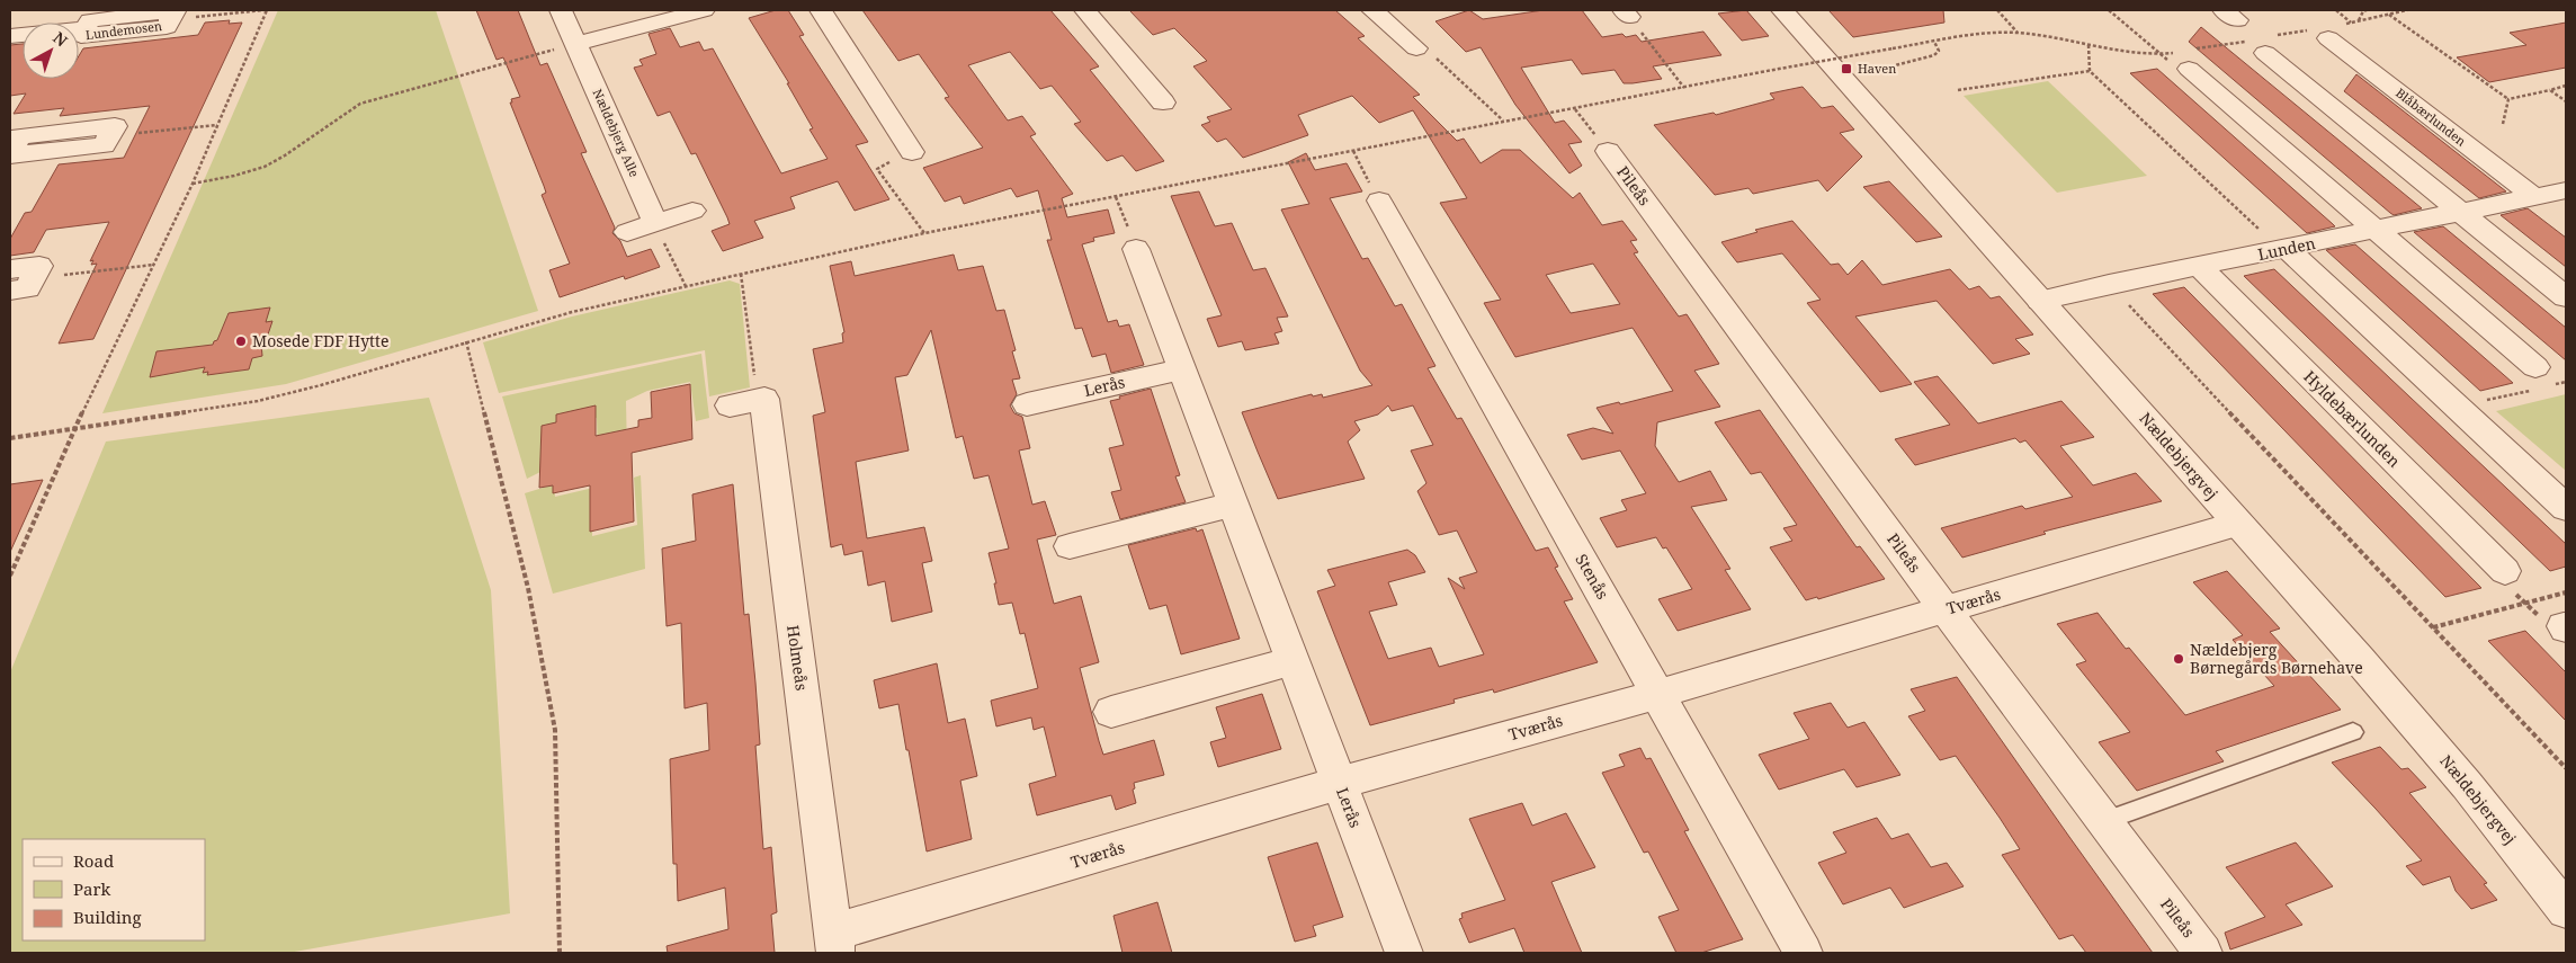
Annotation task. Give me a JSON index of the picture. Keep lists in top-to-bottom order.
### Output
{
  "streets": {
    "street": [
      "Lundemosen",
      "Blåbærlunden",
      "Nældebjerg Alle",
      "Pileås",
      "Lunden",
      "Lerås",
      "Hyldebærlunden",
      "Nældebjergvej",
      "Stenås",
      "Tværås",
      "Holmeås"
    ]
  },
  "crossings": [
    ["Blåbærlunden", "Lunden"],
    ["Pileås", "Tværås"],
    ["Lunden", "Hyldebærlunden"],
    ["Lunden", "Nældebjergvej"],
    ["Lerås", "Tværås"],
    ["Nældebjergvej", "Tværås"],
    ["Stenås", "Tværås"],
    ["Tværås", "Holmeås"]
  ],
  "places": {
    "transit": ["Haven"],
    "other": ["Mosede FDF Hytte", "Nældebjerg Børnegårds Børnehave"]
  },
  "legend": ["Road", "Park", "Building"],
  "north": "top right"
}
